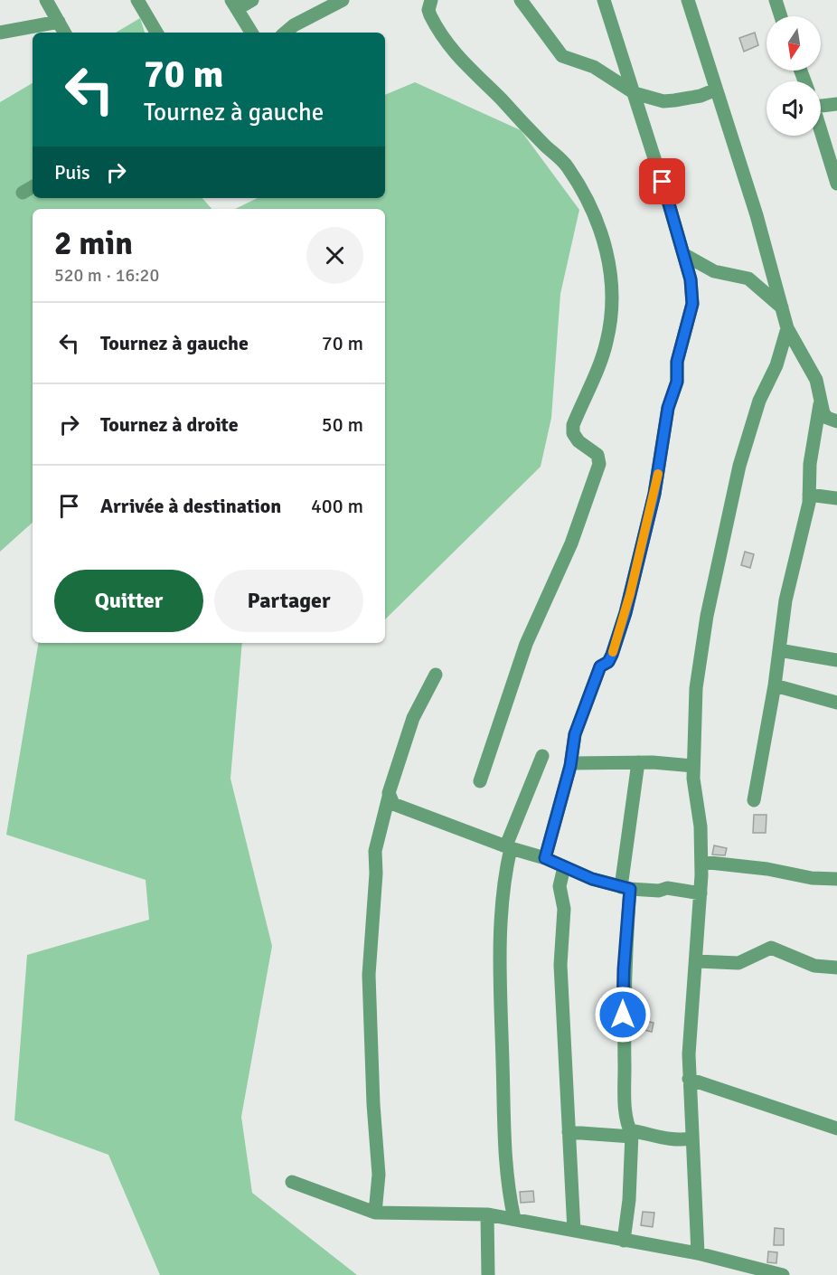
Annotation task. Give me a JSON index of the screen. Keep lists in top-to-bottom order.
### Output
{
  "north": "bottom",
  "page": {
    "turn": ["70 m", "Tournez à gauche"],
    "then": "Puis",
    "heading": ["2 min", "520 m · 16:20"],
    "list": [
      {
        "name": "Tournez à gauche",
        "value": "70 m"
      },
      {
        "name": "Tournez à droite",
        "value": "50 m"
      },
      {
        "name": "Arrivée à destination",
        "value": "400 m"
      }
    ],
    "buttons": ["Quitter", "Partager"]
  }
}
